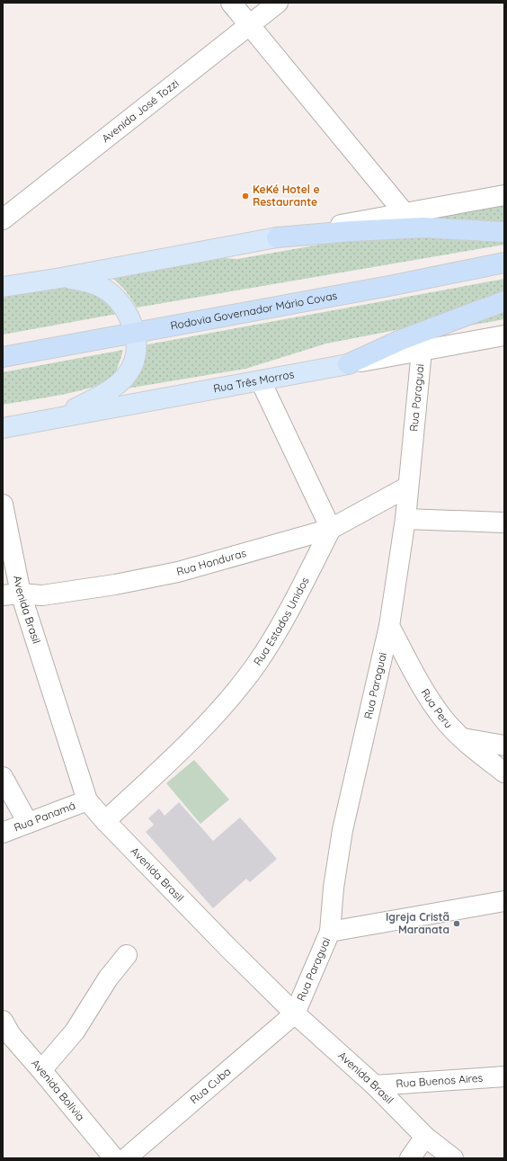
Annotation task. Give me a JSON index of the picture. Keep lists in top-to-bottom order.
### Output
{
  "streets": {
    "highway": ["Rodovia Governador Mário Covas"],
    "main road": ["Rua Três Morros"],
    "street": [
      "Avenida José Tozzi",
      "Rua Paraguai",
      "Rua Honduras",
      "Avenida Brasil",
      "Rua Estados Unidos",
      "Rua Peru",
      "Rua Panamá",
      "Rua Buenos Aires",
      "Rua Cuba",
      "Avenida Bolívia"
    ]
  },
  "crossings": [
    ["Rua Três Morros", "Rua Paraguai"],
    ["Rua Paraguai", "Rua Honduras"],
    ["Rua Paraguai", "Avenida Brasil"],
    ["Rua Paraguai", "Rua Peru"],
    ["Rua Paraguai", "Rua Cuba"],
    ["Rua Honduras", "Avenida Brasil"],
    ["Rua Honduras", "Rua Estados Unidos"],
    ["Avenida Brasil", "Rua Estados Unidos"],
    ["Avenida Brasil", "Rua Panamá"],
    ["Avenida Brasil", "Rua Buenos Aires"],
    ["Avenida Brasil", "Rua Cuba"]
  ],
  "places": ["KeKé Hotel e Restaurante", "Igreja Cristã Maranata"]
}
